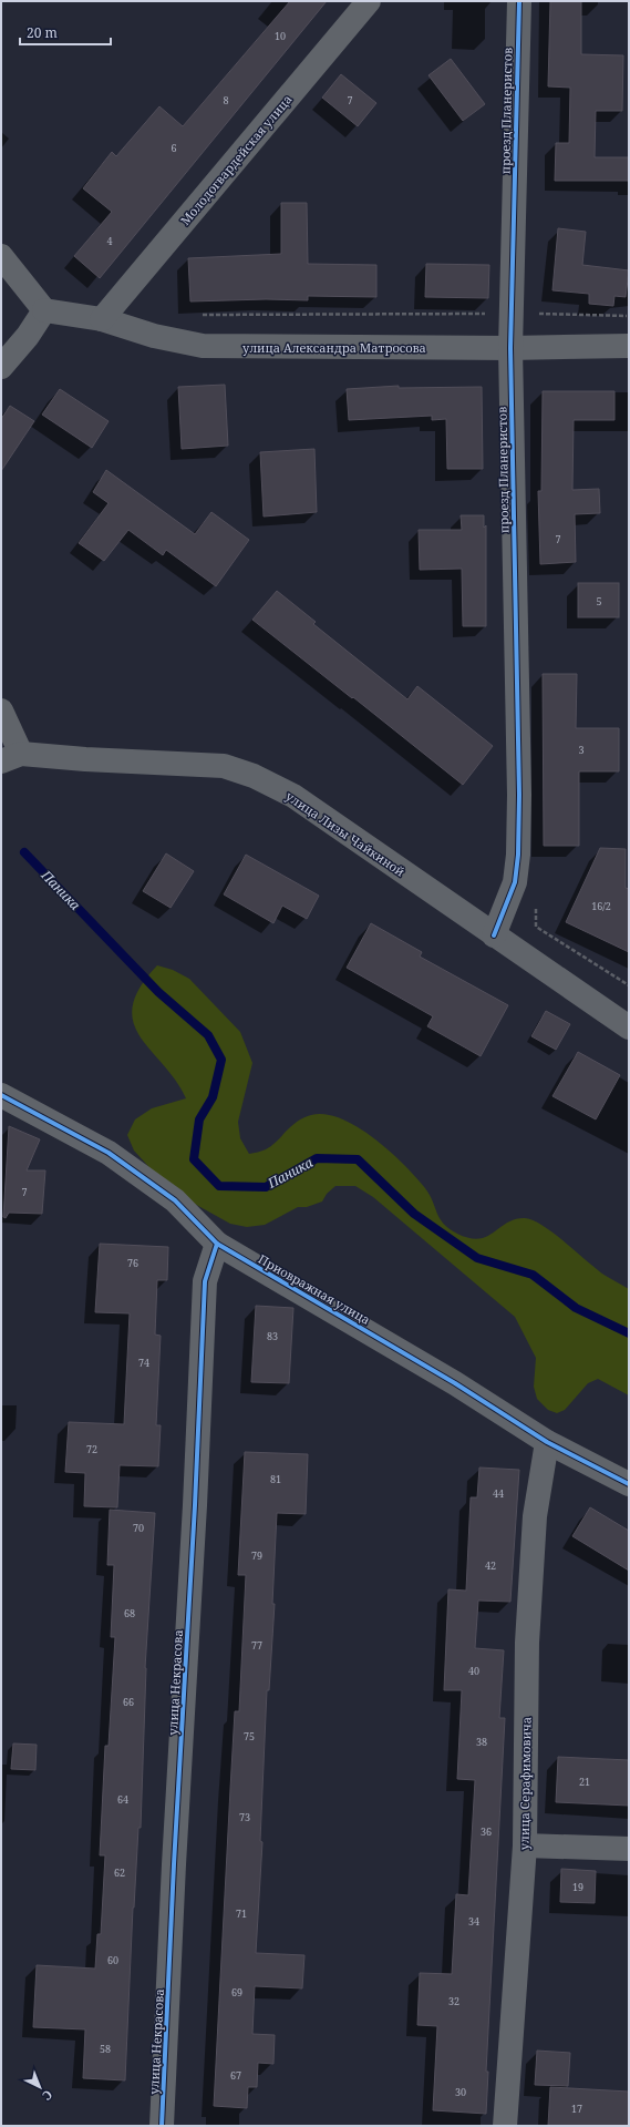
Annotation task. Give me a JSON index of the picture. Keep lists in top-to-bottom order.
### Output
{
  "streets": {
    "street": [
      "проезд Планеристов",
      "Молодогвардейская улица",
      "улица Александра Матросова",
      "улица Лизы Чайкиной",
      "Приовражная улица",
      "улица Некрасова",
      "улица Серафимовича"
    ]
  },
  "crossings": [
    ["проезд Планеристов", "улица Александра Матросова"],
    ["проезд Планеристов", "улица Лизы Чайкиной"],
    ["Молодогвардейская улица", "улица Александра Матросова"],
    ["Приовражная улица", "улица Некрасова"],
    ["Приовражная улица", "улица Серафимовича"]
  ],
  "water": ["Паника"],
  "house_numbers": [
    "10",
    "8",
    "7",
    "6",
    "4",
    "7",
    "5",
    "3",
    "16/2",
    "7",
    "76",
    "83",
    "74",
    "72",
    "81",
    "44",
    "70",
    "79",
    "42",
    "68",
    "77",
    "40",
    "66",
    "75",
    "38",
    "21",
    "64",
    "73",
    "36",
    "62",
    "19",
    "71",
    "34",
    "60",
    "69",
    "32",
    "58",
    "67",
    "30",
    "17"
  ],
  "scale_bar": "20 m",
  "north": "bottom right"
}
